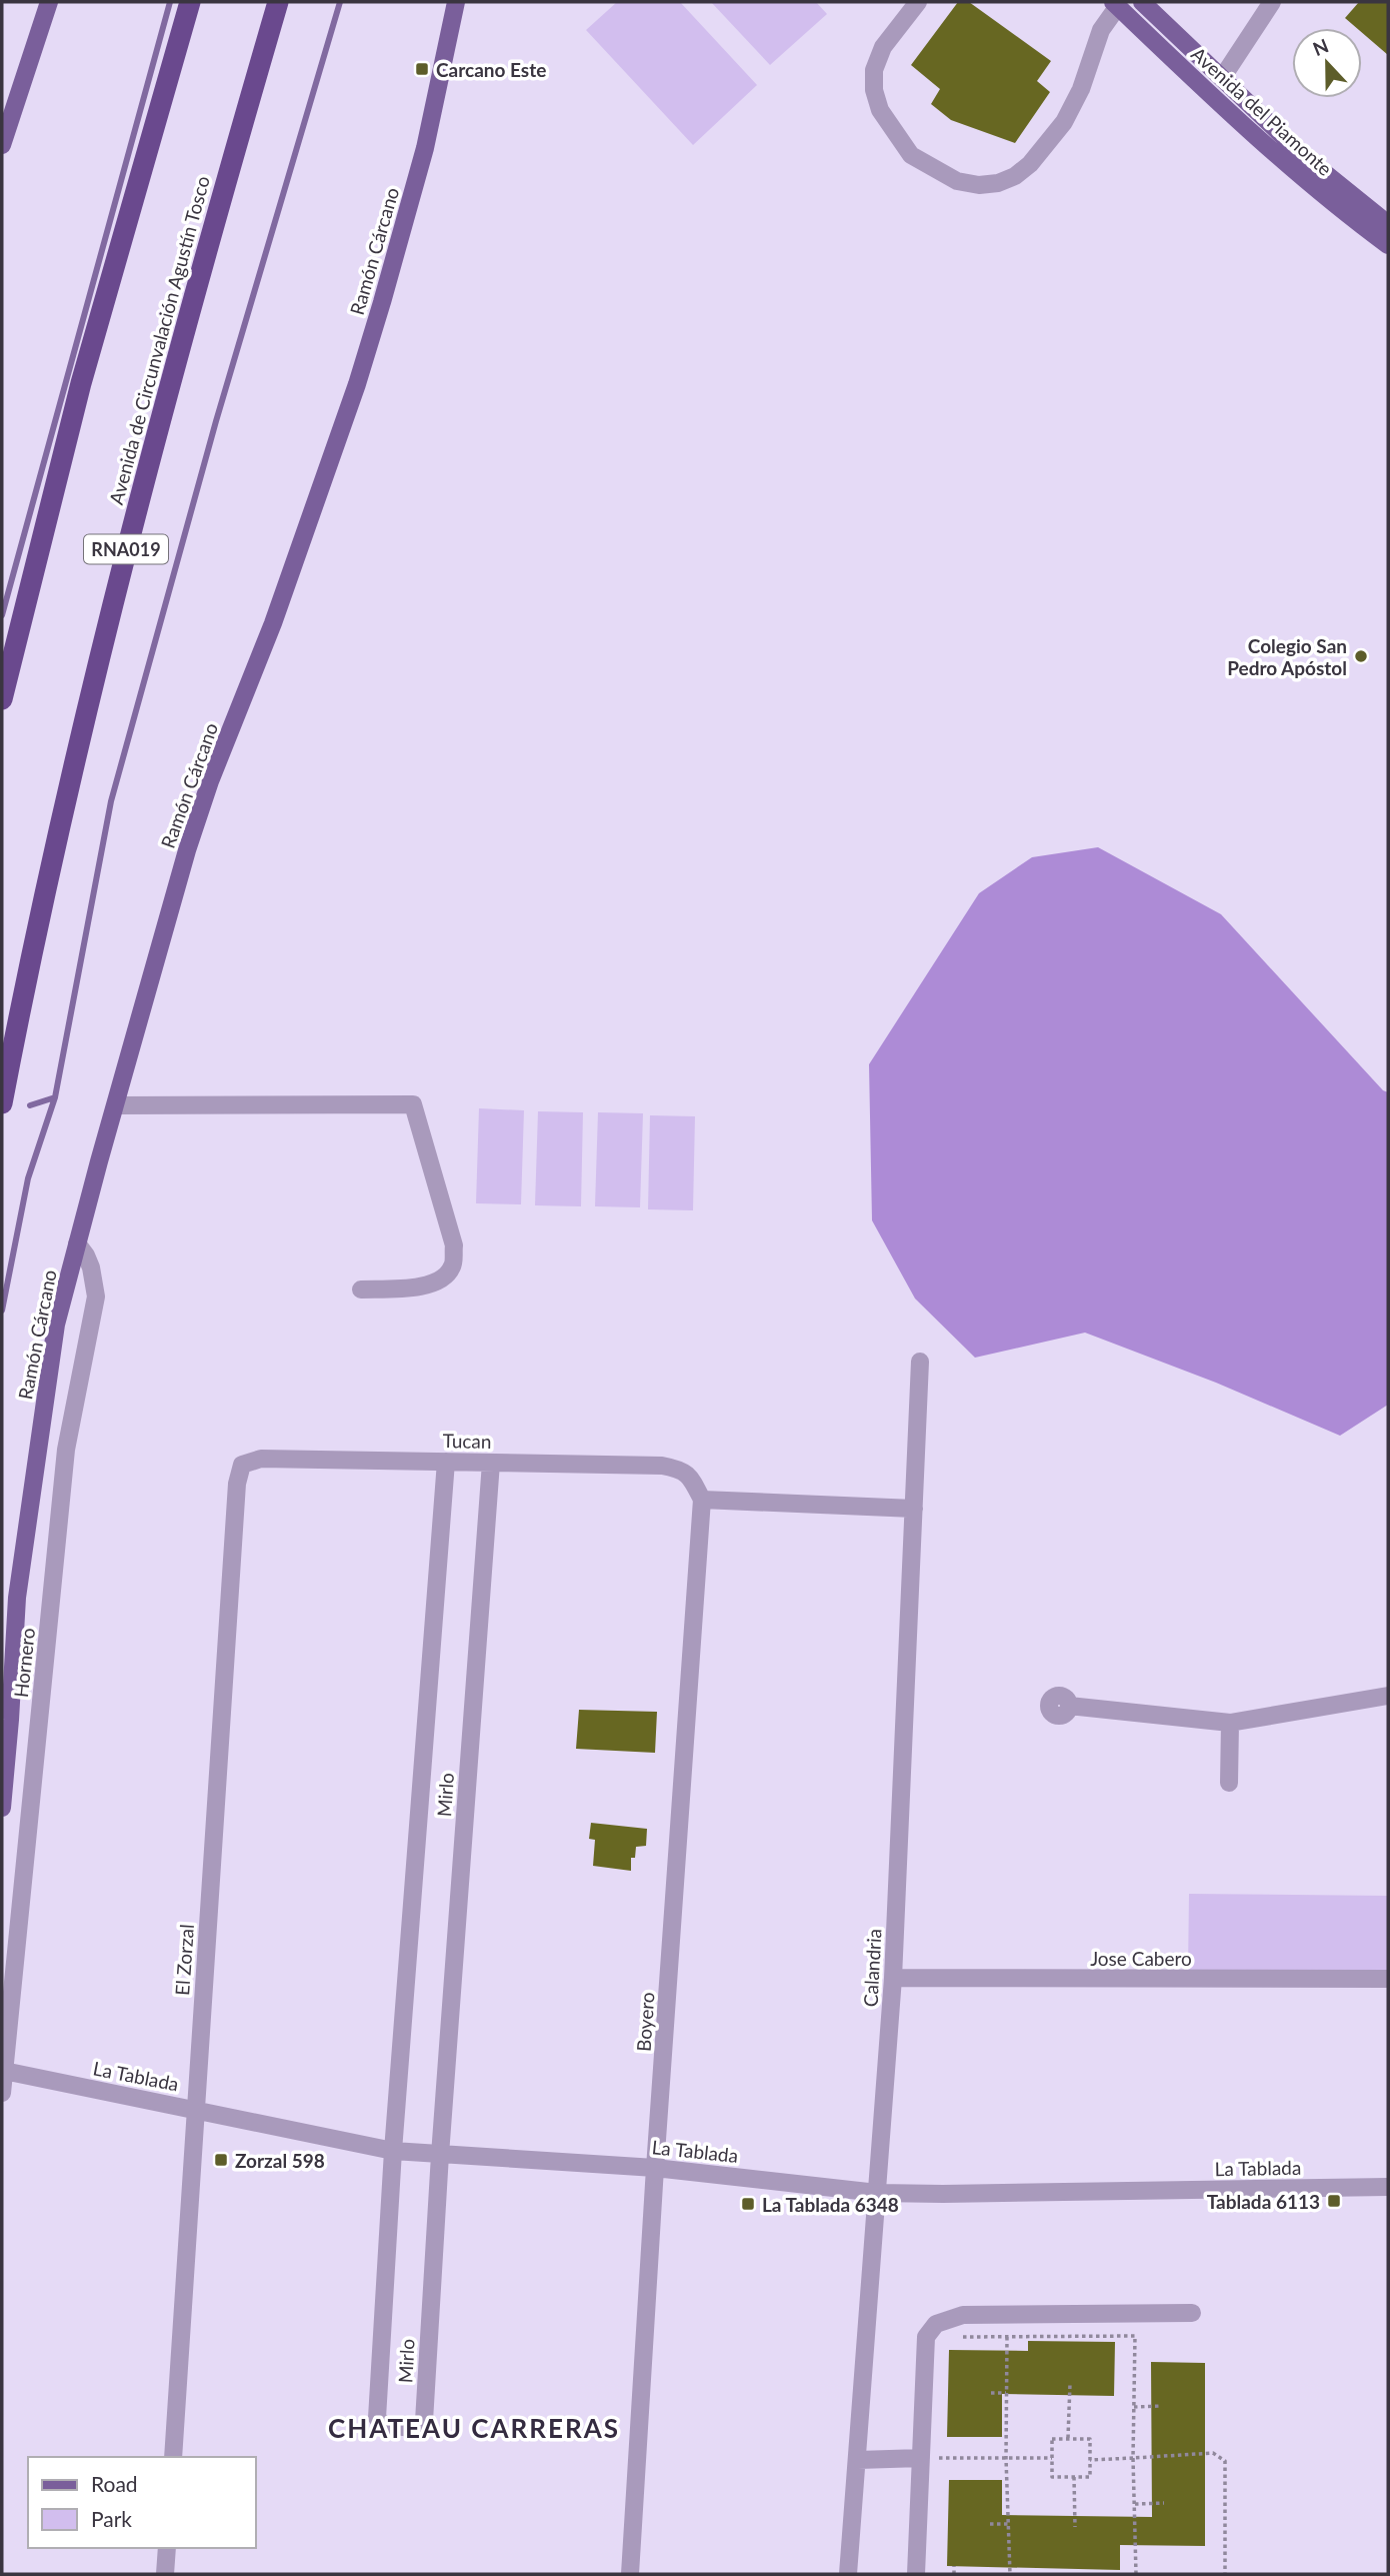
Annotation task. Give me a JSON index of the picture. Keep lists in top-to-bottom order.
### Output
{
  "streets": {
    "highway": ["Avenida de Circunvalación Agustín Tosco", "RNA019"],
    "main road": ["Avenida del Piamonte", "Ramón Cárcano"],
    "street": [
      "Tucan",
      "Hornero",
      "Mirlo",
      "Jose Cabero",
      "El Zorzal",
      "Calandria",
      "Boyero",
      "La Tablada"
    ]
  },
  "crossings": [
    ["Ramón Cárcano", "Hornero"],
    ["Tucan", "Mirlo"],
    ["Tucan", "El Zorzal"],
    ["Tucan", "Boyero"],
    ["Hornero", "La Tablada"],
    ["Mirlo", "La Tablada"],
    ["Jose Cabero", "Calandria"],
    ["El Zorzal", "La Tablada"],
    ["Calandria", "La Tablada"],
    ["Boyero", "La Tablada"]
  ],
  "districts": ["CHATEAU CARRERAS"],
  "places": {
    "transit": [
      "Carcano Este",
      "Zorzal 598",
      "Tablada 6113",
      "La Tablada 6348"
    ],
    "other": ["Colegio San Pedro Apóstol"]
  },
  "legend": ["Road", "Park"],
  "north": "top"
}
